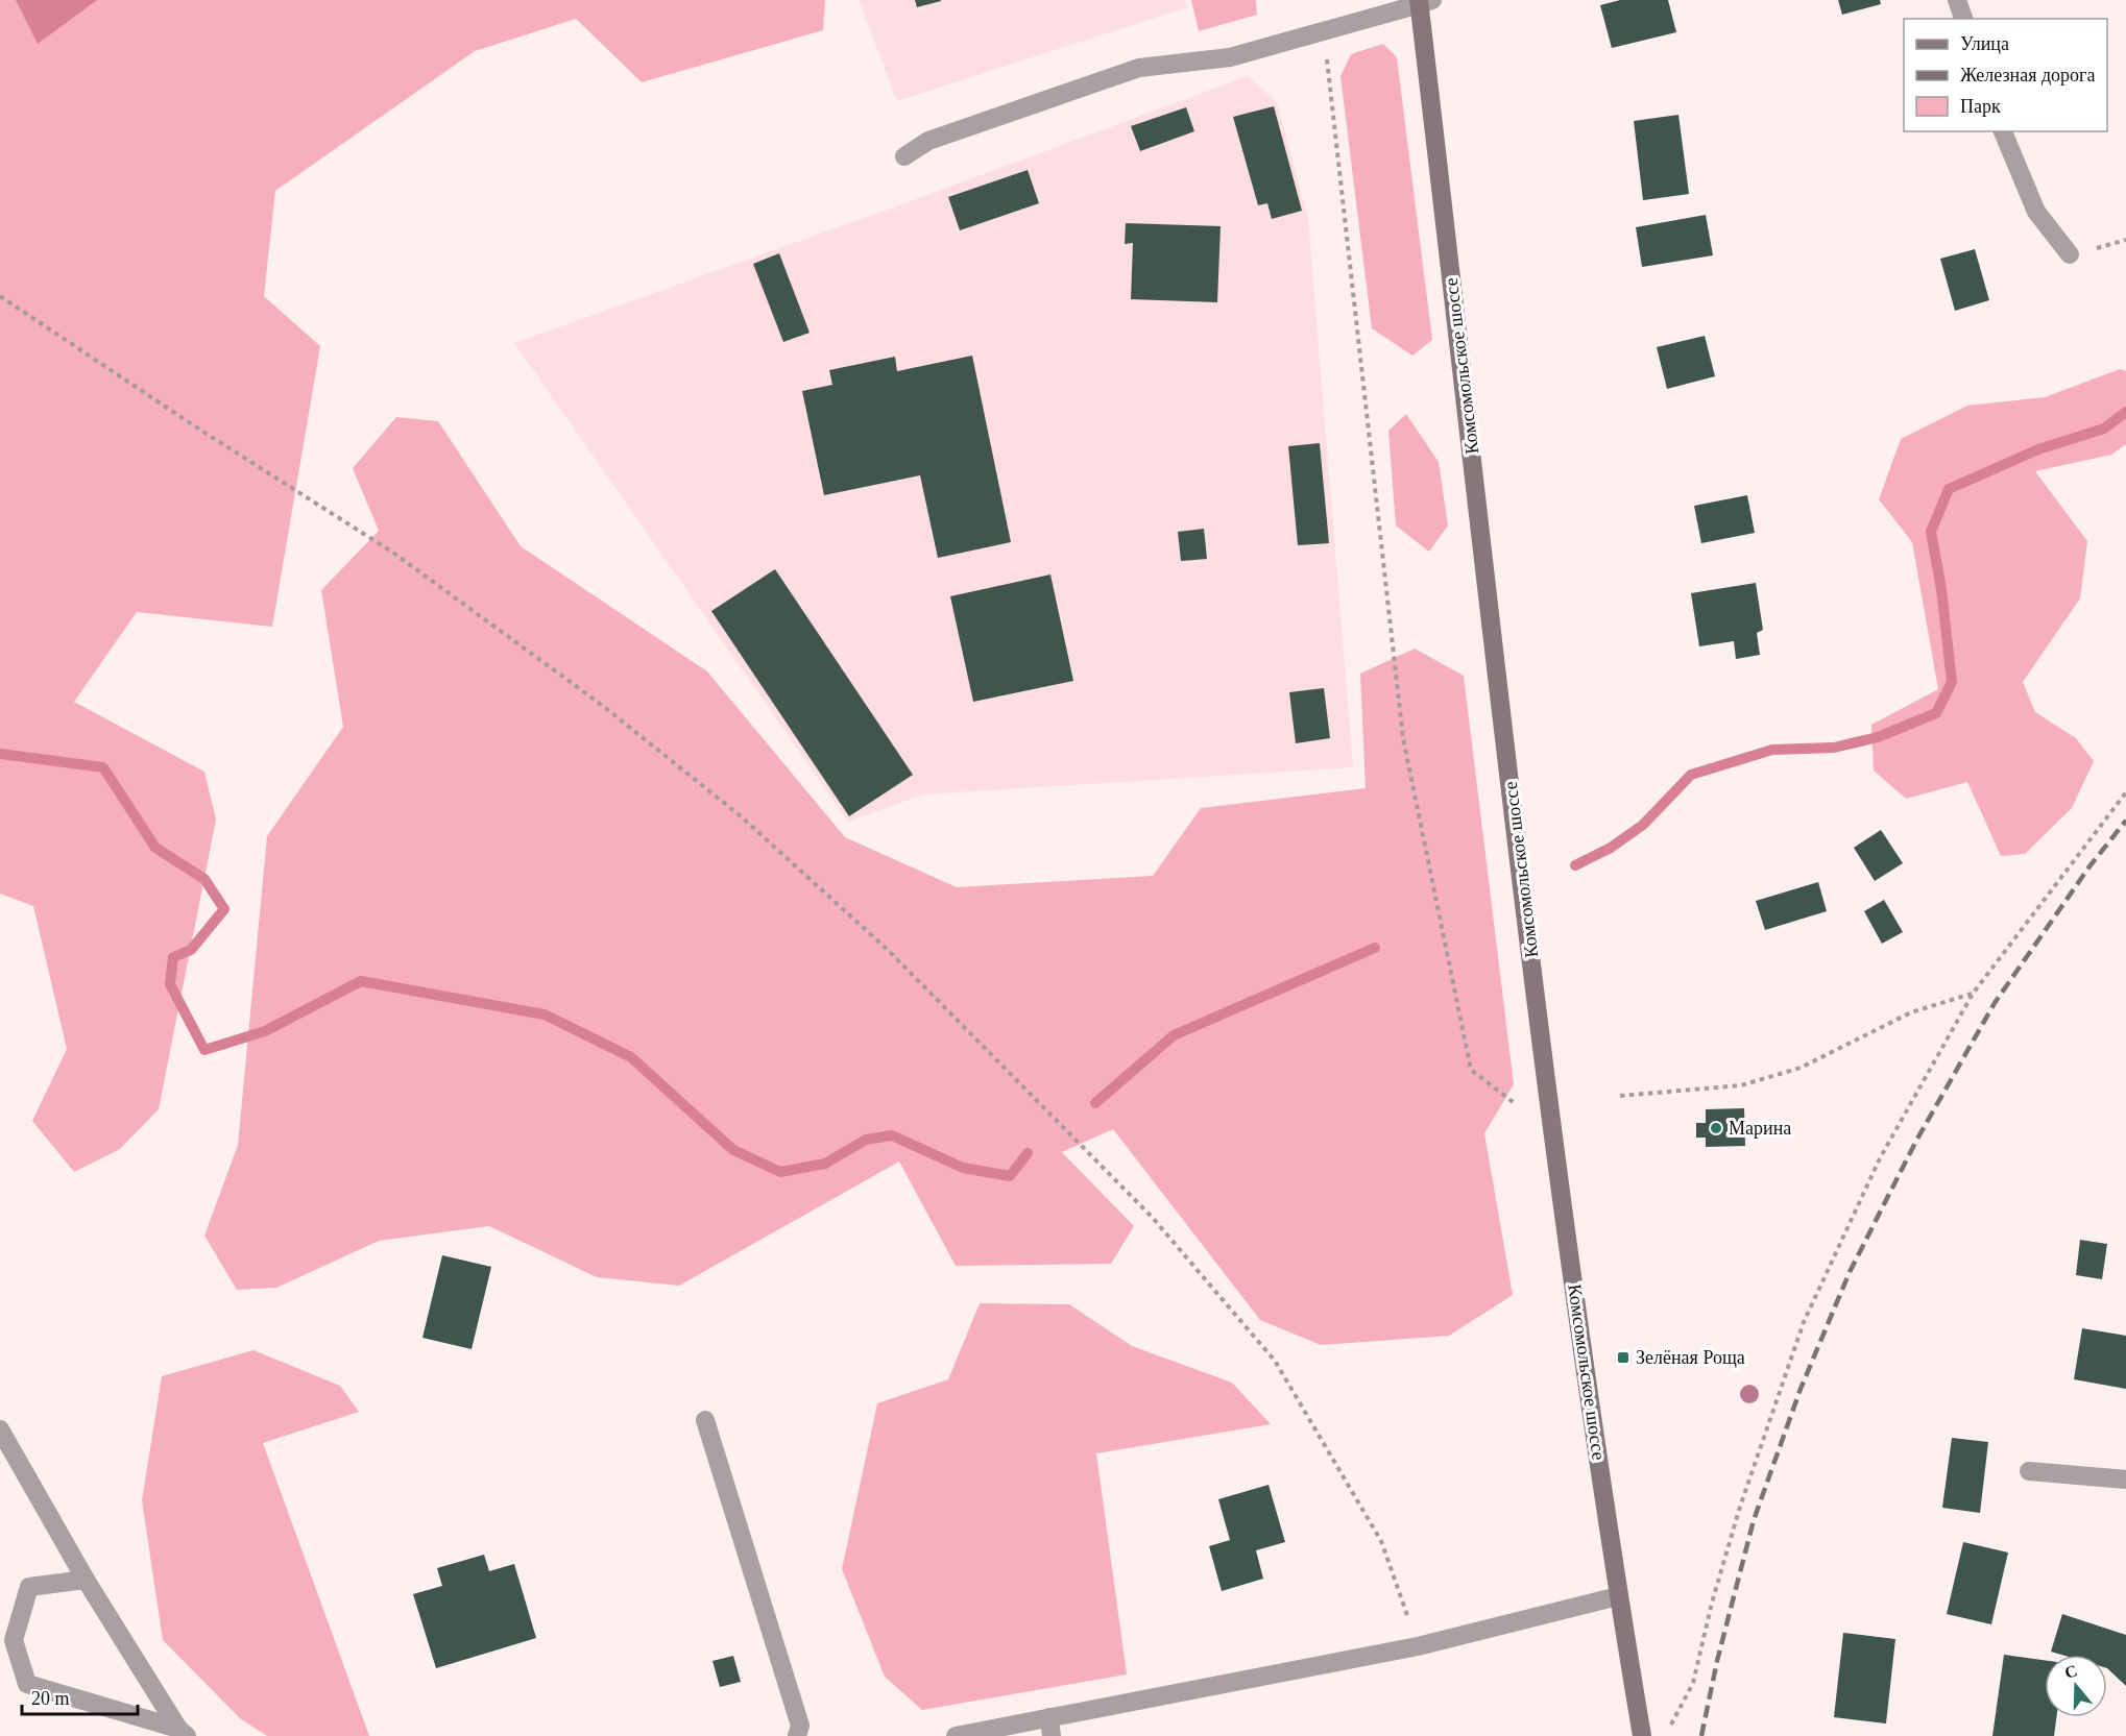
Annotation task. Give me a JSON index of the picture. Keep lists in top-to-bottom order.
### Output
{
  "streets": {
    "main road": ["Комсомольское шоссе"]
  },
  "places": {
    "other": ["Марина"],
    "transit": ["Зелёная Роща"]
  },
  "legend": ["Улица", "Железная дорога", "Парк"],
  "scale_bar": "20 m",
  "north": "top"
}
